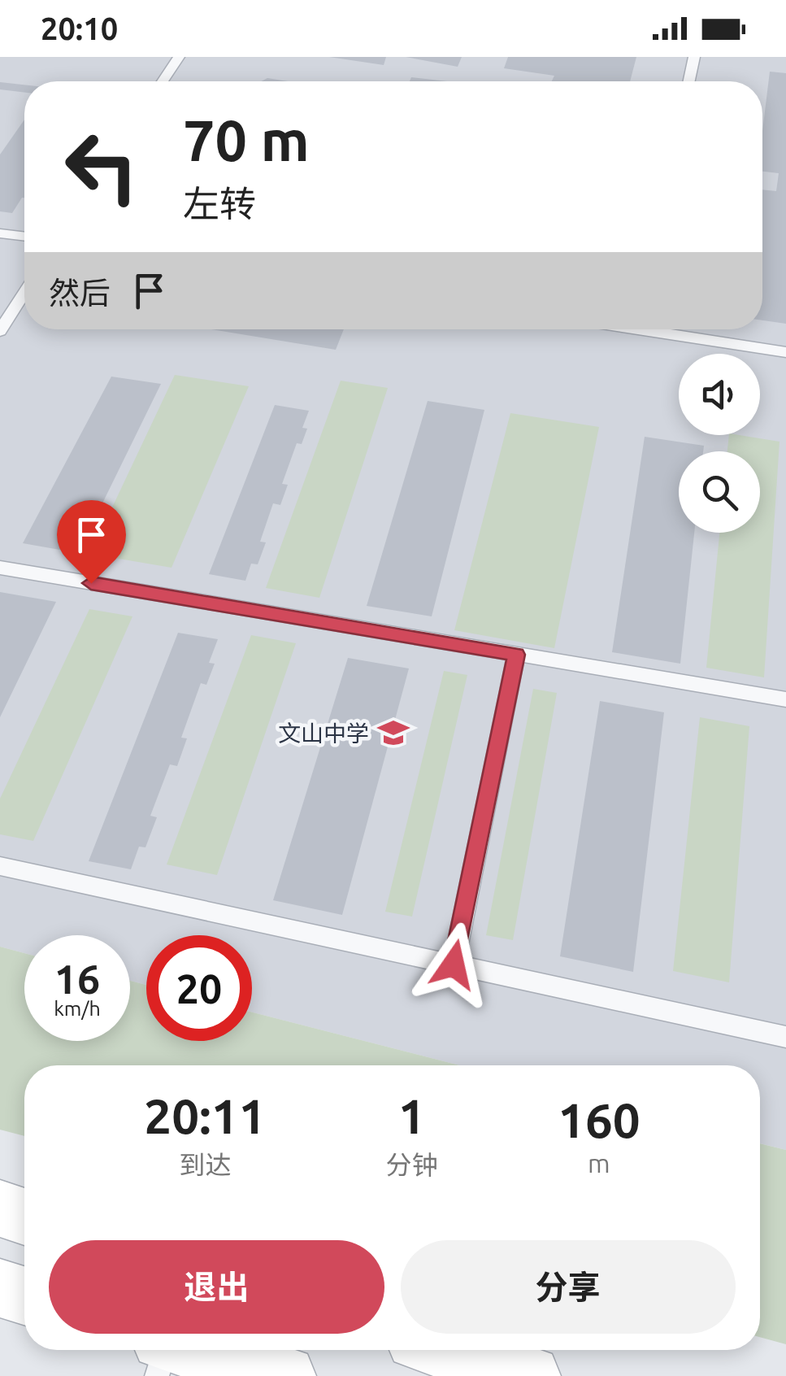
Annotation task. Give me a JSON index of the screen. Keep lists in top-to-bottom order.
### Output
{
  "places": {
    "school or university": ["文山中学"]
  },
  "page": {
    "status": "20:10",
    "turn": ["70 m", "左转"],
    "then": "然后",
    "speed": "16 km/h",
    "limit": "20",
    "eta": [
      "20:11",
      "到达",
      "1",
      "分钟",
      "160",
      "m"
    ],
    "buttons": ["退出", "分享"]
  }
}
